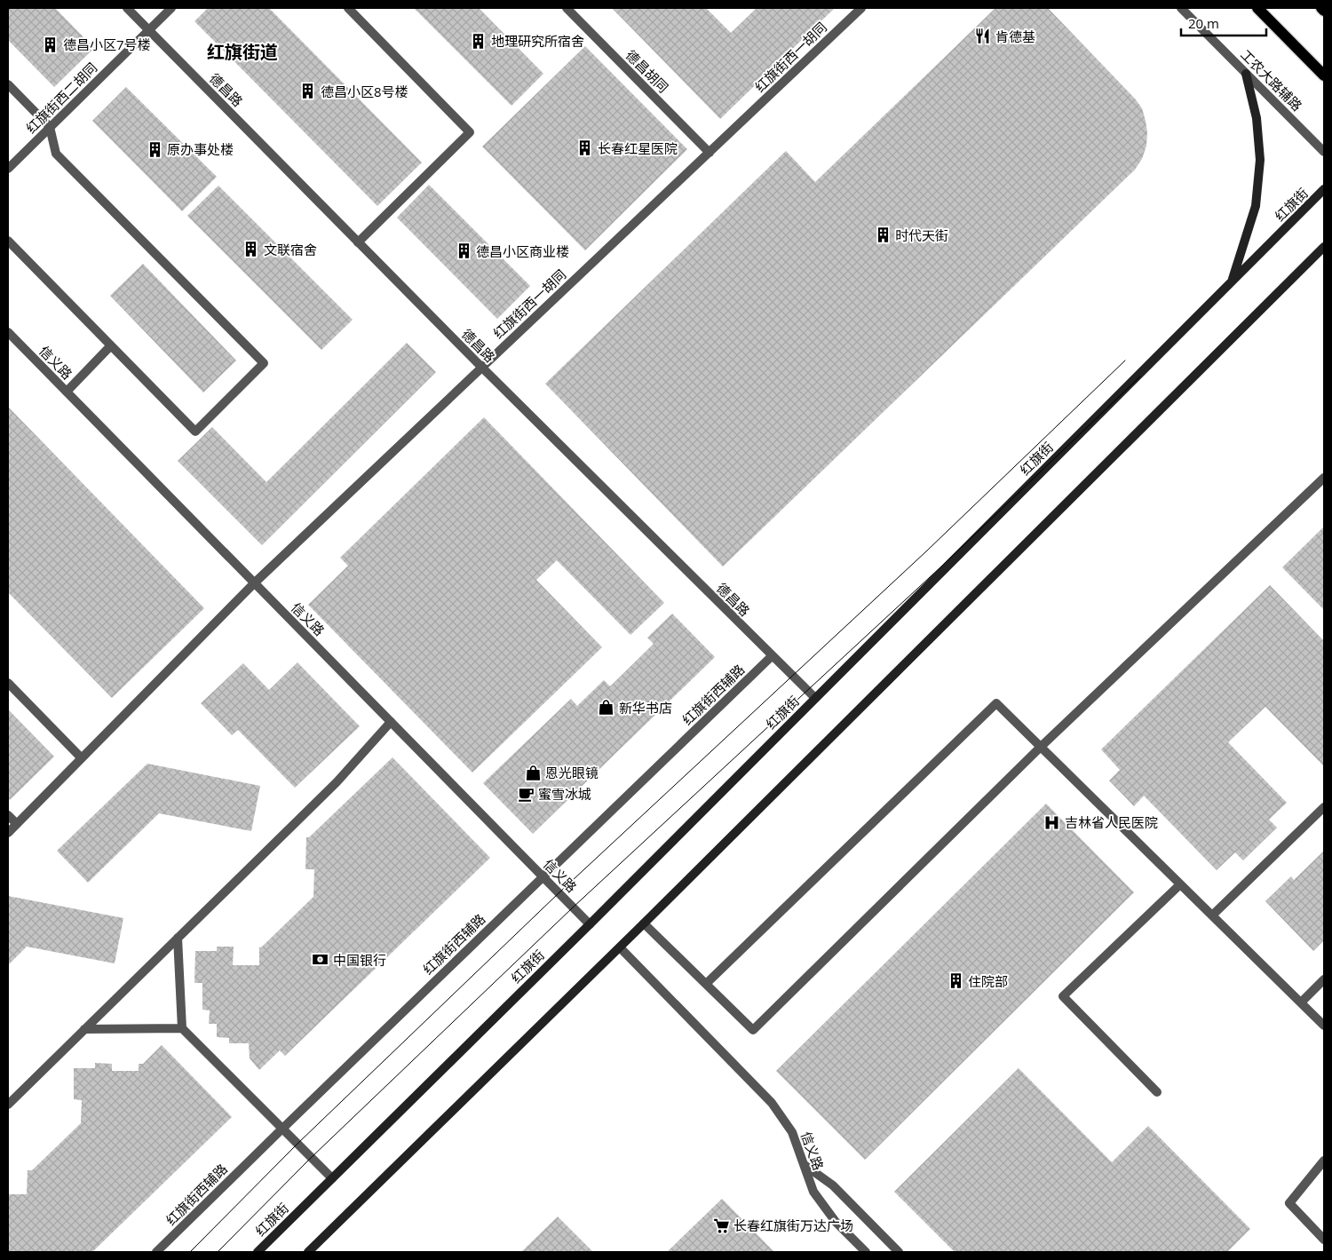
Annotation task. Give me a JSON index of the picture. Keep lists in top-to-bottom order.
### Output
{
  "streets": {
    "main road": ["红旗街"],
    "street": [
      "红旗街西一胡同",
      "德昌胡同",
      "工农大路辅路",
      "德昌路",
      "红旗街西二胡同",
      "信义路",
      "红旗街西辅路"
    ]
  },
  "crossings": [
    ["红旗街西一胡同", "德昌胡同"],
    ["红旗街西一胡同", "德昌路"],
    ["红旗街西一胡同", "信义路"],
    ["德昌路", "红旗街西二胡同"],
    ["德昌路", "红旗街"],
    ["德昌路", "红旗街西辅路"],
    ["红旗街", "信义路"],
    ["信义路", "红旗街西辅路"]
  ],
  "districts": ["红旗街道"],
  "places": {
    "restaurant": ["肯德基"],
    "building": [
      "地理研究所宿舍",
      "德昌小区7号楼",
      "德昌小区8号楼",
      "长春红星医院",
      "原办事处楼",
      "时代天街",
      "文联宿舍",
      "德昌小区商业楼",
      "住院部"
    ],
    "shop": ["新华书店", "恩光眼镜"],
    "cafe": ["蜜雪冰城"],
    "hospital": ["吉林省人民医院"],
    "bank": ["中国银行"],
    "supermarket": ["长春红旗街万达广场"]
  },
  "scale_bar": "20 m"
}
